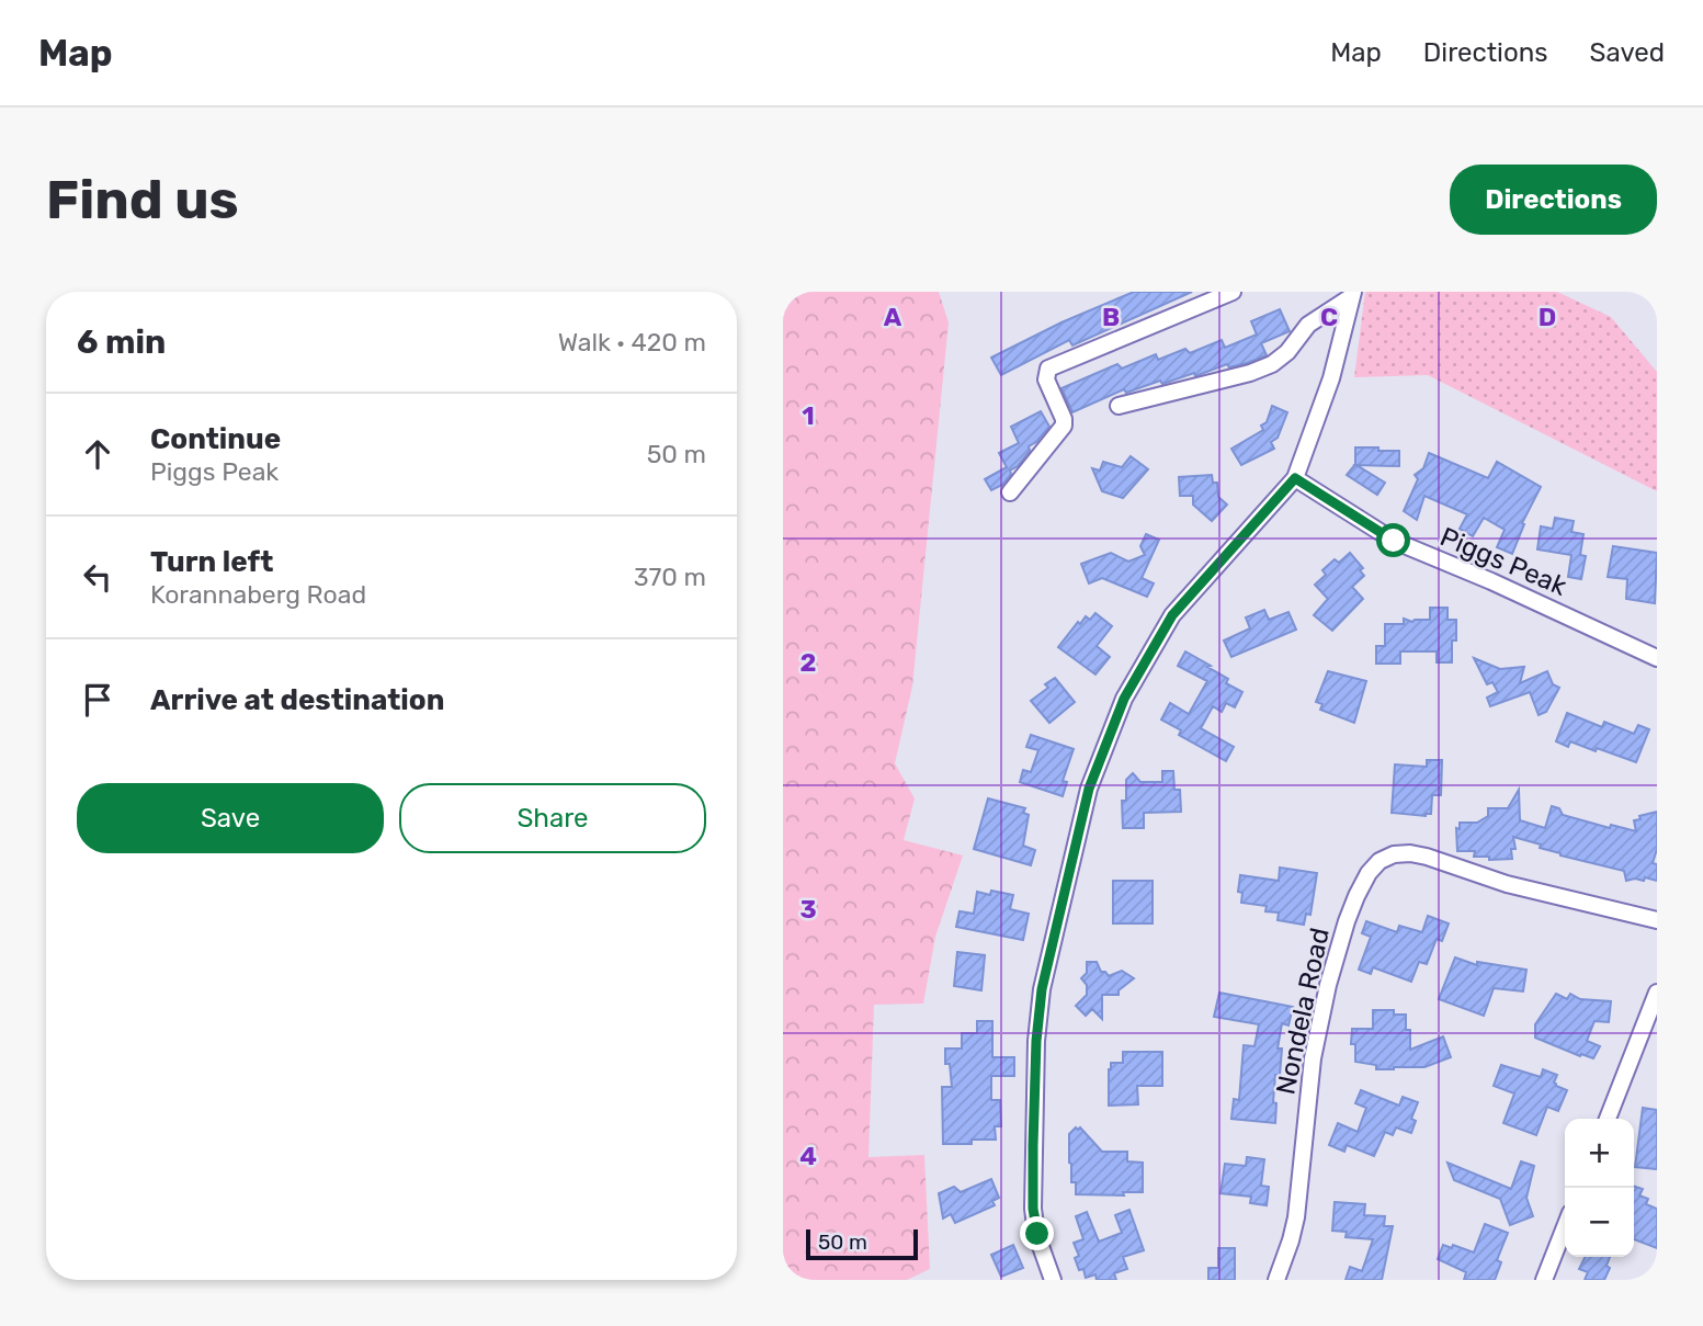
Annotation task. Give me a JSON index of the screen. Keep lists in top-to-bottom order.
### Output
{
  "streets": {
    "street": ["Piggs Peak", "Nondela Road"]
  },
  "scale_bar": "50 m",
  "page": {
    "header": "Map",
    "nav": ["Map", "Directions", "Saved"],
    "buttons": [
      "Directions",
      ["Save", "Share"]
    ],
    "title": "Find us",
    "heading": ["6 min", "Walk · 420 m"],
    "list": [
      ["Continue", "Piggs Peak", "50 m"],
      ["Turn left", "Korannaberg Road", "370 m"],
      "Arrive at destination"
    ],
    "map_buttons": ["+", "−"],
    "scale": "50 m"
  },
  "grid": {
    "columns": [
      "A",
      "B",
      "C",
      "D"
    ],
    "rows": [
      "1",
      "2",
      "3",
      "4"
    ]
  }
}
